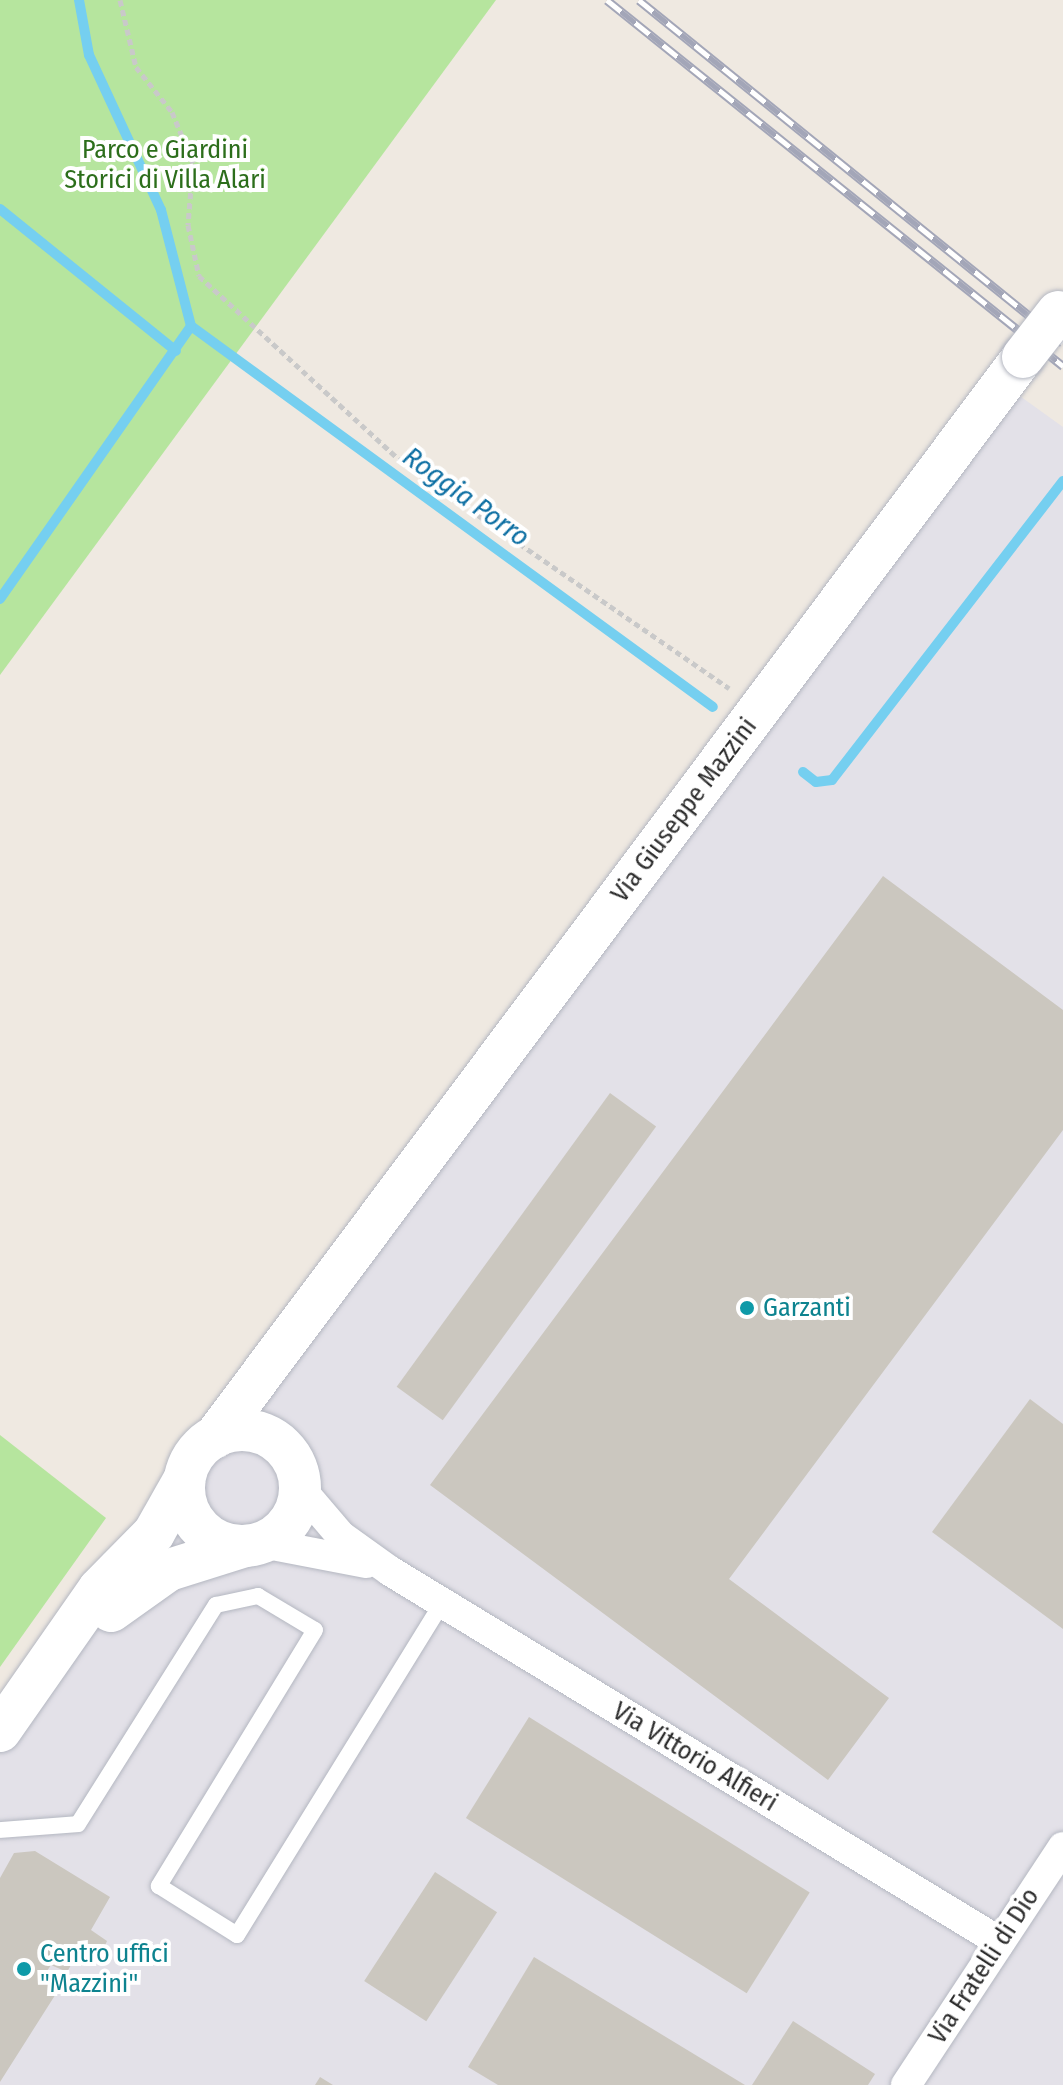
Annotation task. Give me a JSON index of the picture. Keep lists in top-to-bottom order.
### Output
{
  "streets": {
    "street": ["Via Giuseppe Mazzini", "Via Vittorio Alfieri", "Via Fratelli di Dio"]
  },
  "crossings": [
    ["Via Giuseppe Mazzini", "Via Vittorio Alfieri"],
    ["Via Vittorio Alfieri", "Via Fratelli di Dio"]
  ],
  "water": ["Roggia Porro"],
  "parks": ["Parco e Giardini Storici di Villa Alari"],
  "places": ["Garzanti", "Centro uffici \"Mazzini\""]
}
